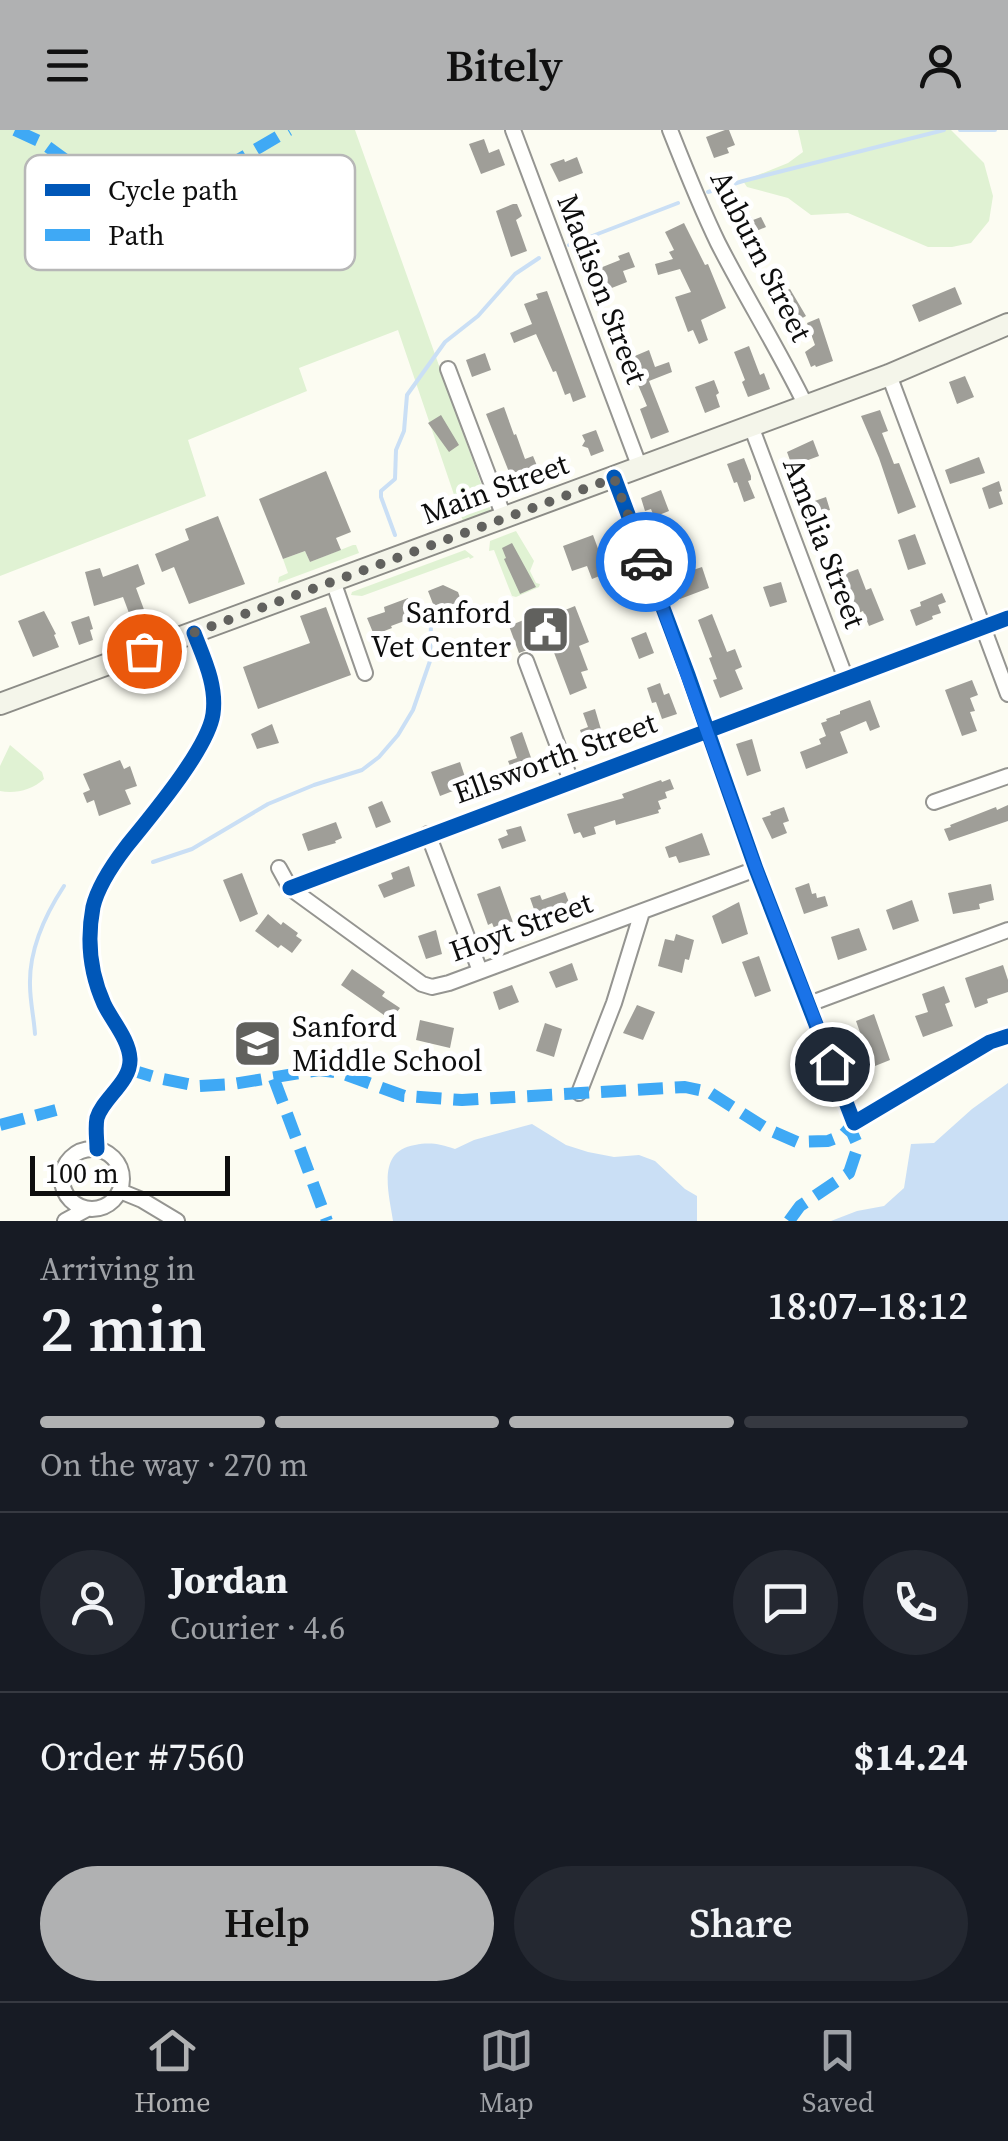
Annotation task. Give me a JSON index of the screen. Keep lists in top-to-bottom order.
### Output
{
  "streets": {
    "main road": ["Main Street"],
    "street": [
      "Auburn Street",
      "Madison Street",
      "Amelia Street",
      "Ellsworth Street",
      "Hoyt Street"
    ]
  },
  "crossings": [
    ["Auburn Street", "Main Street"],
    ["Madison Street", "Main Street"],
    ["Main Street", "Amelia Street"],
    ["Amelia Street", "Ellsworth Street"],
    ["Ellsworth Street", "Hoyt Street"]
  ],
  "places": {
    "public building": ["Sanford Vet Center"],
    "school or university": ["Sanford Middle School"]
  },
  "legend": ["Cycle path", "Path"],
  "scale_bar": "100 m",
  "page": {
    "header": "Bitely",
    "scale": "100 m",
    "heading": ["2 min", "Arriving in", "18:07–18:12"],
    "panel": [
      "Jordan",
      "Courier · 4.6",
      "Order #7560",
      "$14.24"
    ],
    "bar": "On the way · 270 m",
    "buttons": ["Help", "Share"],
    "tabs": ["Home", "Map", "Saved"]
  }
}
